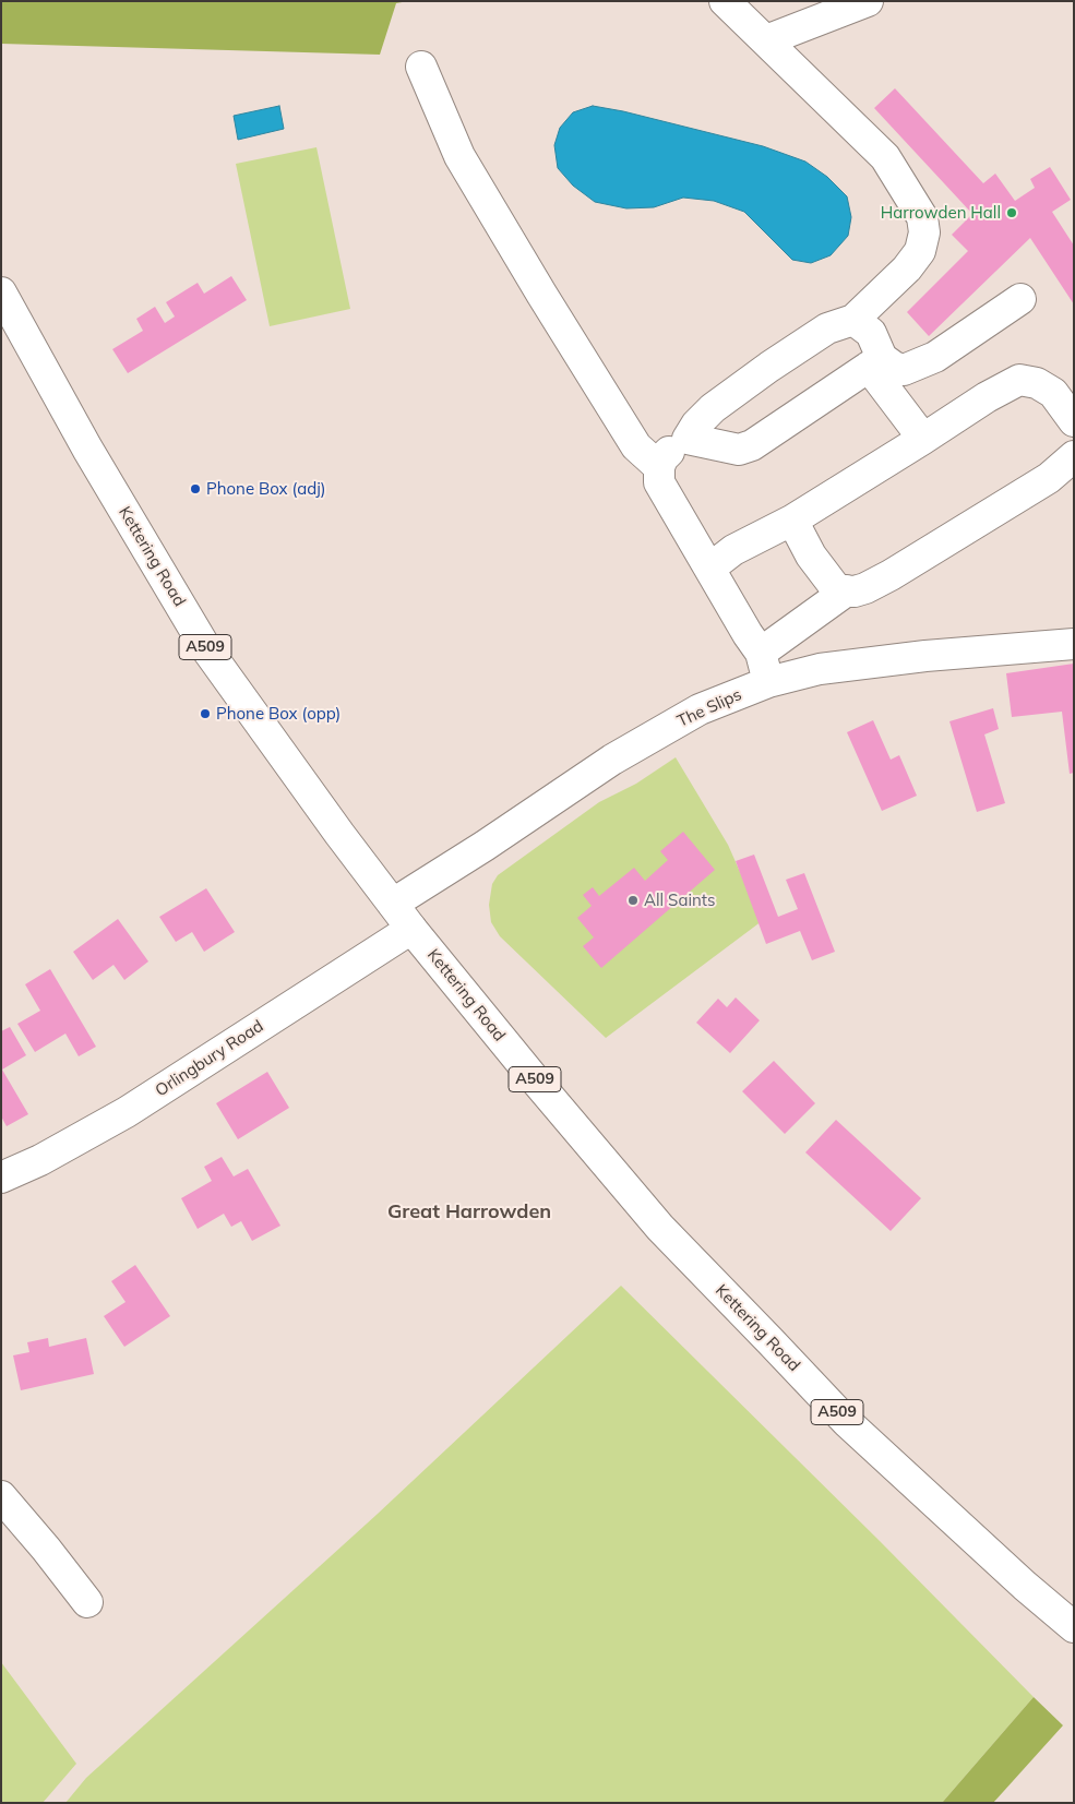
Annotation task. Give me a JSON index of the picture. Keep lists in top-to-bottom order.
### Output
{
  "streets": {
    "main road": [
      "Kettering Road",
      "A509",
      "The Slips",
      "Orlingbury Road"
    ]
  },
  "crossings": [
    ["Kettering Road", "The Slips"],
    ["Kettering Road", "Orlingbury Road"]
  ],
  "districts": ["Great Harrowden"],
  "places": [
    "Harrowden Hall",
    "Phone Box (adj)",
    "Phone Box (opp)",
    "All Saints"
  ]
}
